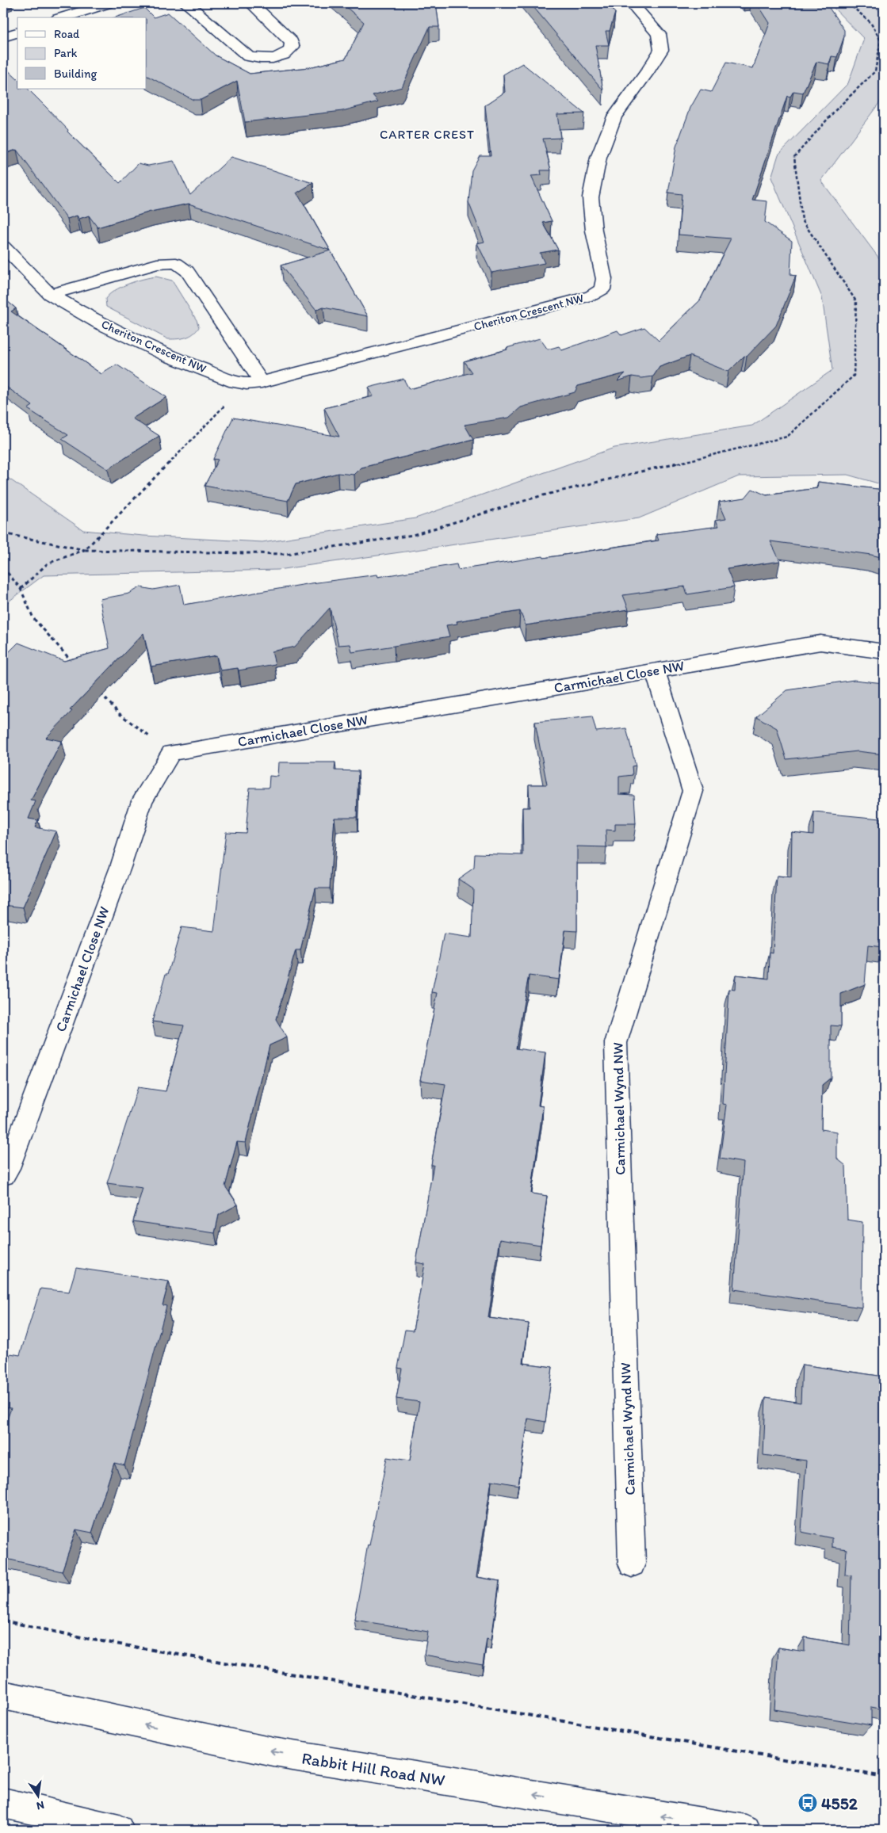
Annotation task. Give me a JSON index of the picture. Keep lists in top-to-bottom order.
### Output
{
  "streets": {
    "street": [
      "Cheriton Crescent NW",
      "Carmichael Close NW",
      "Carmichael Wynd NW",
      "Rabbit Hill Road NW"
    ]
  },
  "crossings": [
    ["Carmichael Close NW", "Carmichael Wynd NW"]
  ],
  "one_way": ["Rabbit Hill Road NW"],
  "districts": ["CARTER CREST"],
  "places": {
    "bus stop": ["4552"]
  },
  "legend": ["Road", "Park", "Building"],
  "north": "bottom"
}
